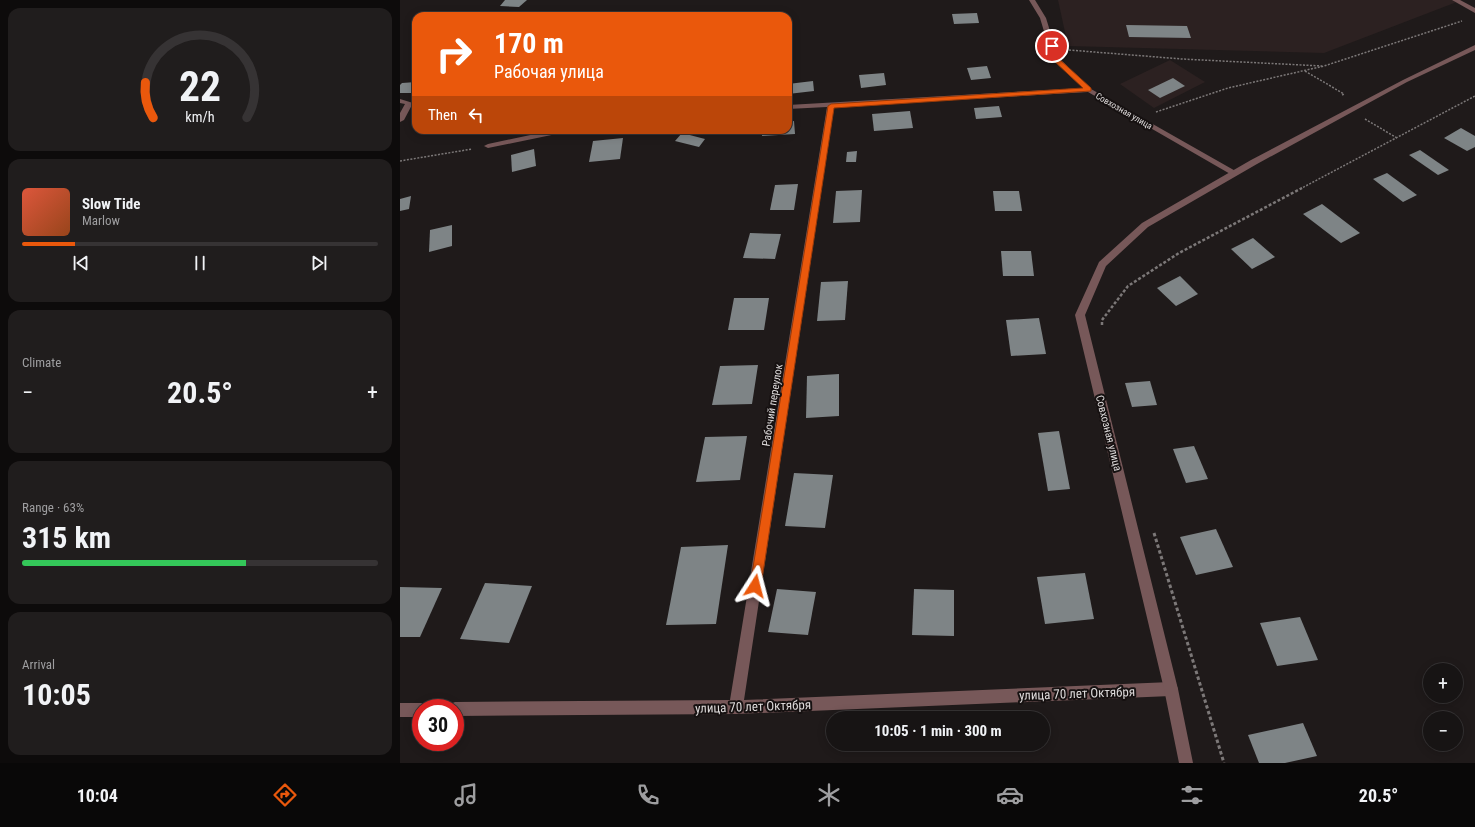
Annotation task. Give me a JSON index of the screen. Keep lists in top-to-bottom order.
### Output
{
  "streets": {
    "street": ["Совхозная улица", "Рабочий переулок", "улица 70 лет Октября"]
  },
  "crossings": [
    ["Совхозная улица", "улица 70 лет Октября"],
    ["Рабочий переулок", "улица 70 лет Октября"]
  ],
  "page": {
    "turn": ["170 m", "Рабочая улица"],
    "then": "Then",
    "song": ["Slow Tide", "Marlow"],
    "tile": [
      "Climate",
      ["Range · 63%", "315 km"],
      ["Arrival", "10:05"]
    ],
    "heat": ["−", "20.5°", "+"],
    "map_buttons": ["+", "−"],
    "limit": "30",
    "trip": "10:05 · 1 min · 300 m",
    "tabs": ["10:04", "20.5°"],
    "gauge": ["22", "km/h"]
  }
}
